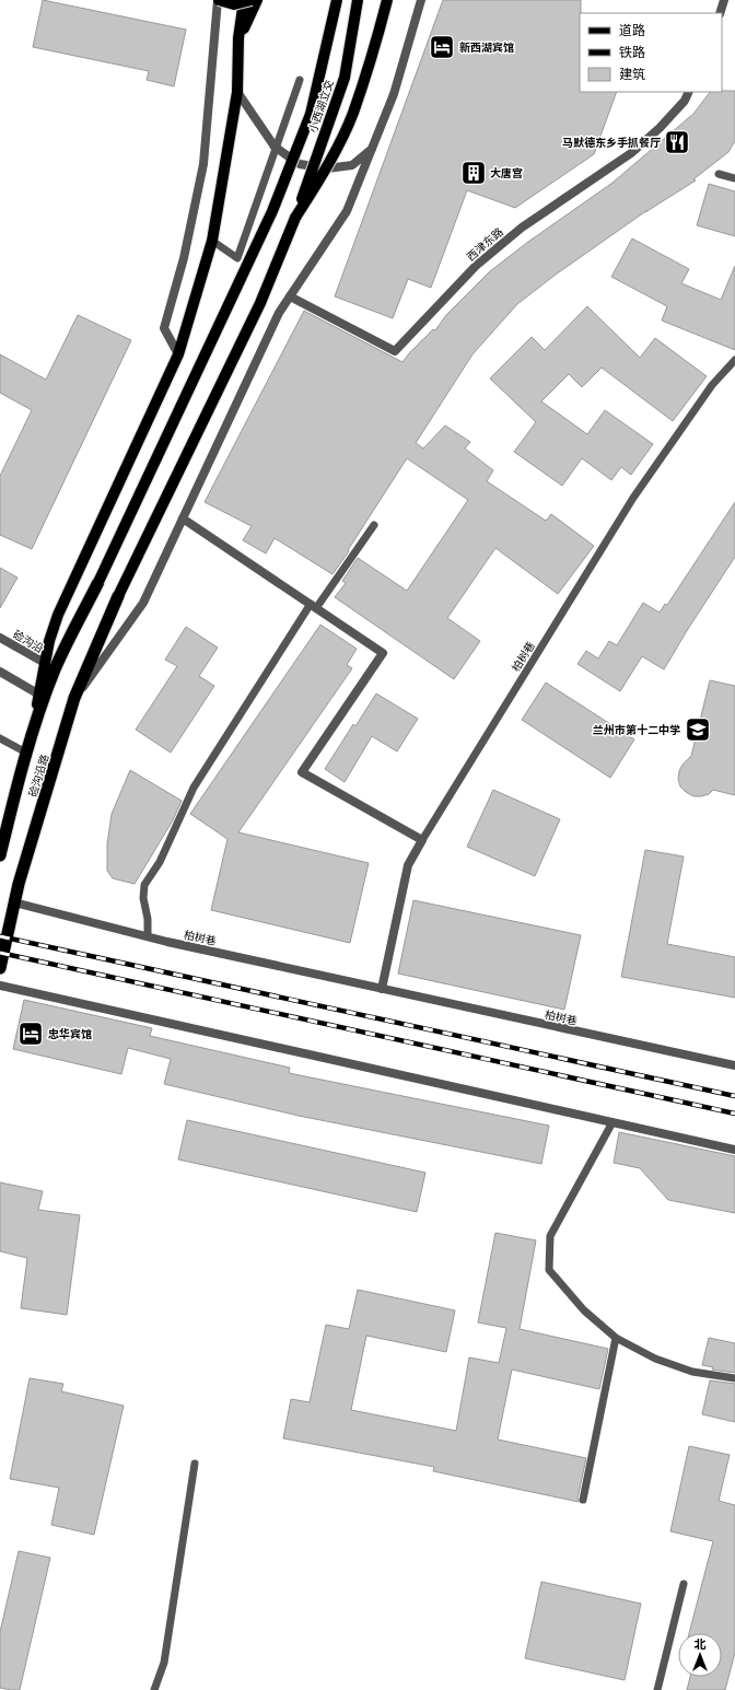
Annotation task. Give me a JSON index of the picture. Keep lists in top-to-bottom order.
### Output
{
  "streets": {
    "highway": ["硷沟沿路"],
    "main road": ["小西湖立交"],
    "street": ["西津东路", "硷沟沿", "柏树巷"]
  },
  "crossings": [
    ["柏树巷", "硷沟沿路"]
  ],
  "places": {
    "hotel": ["新西湖宾馆", "忠华宾馆"],
    "restaurant": ["马默德东乡手抓餐厅"],
    "building": ["大唐宫"],
    "school or university": ["兰州市第十二中学"]
  },
  "legend": ["道路", "铁路", "建筑"],
  "north": "top"
}
